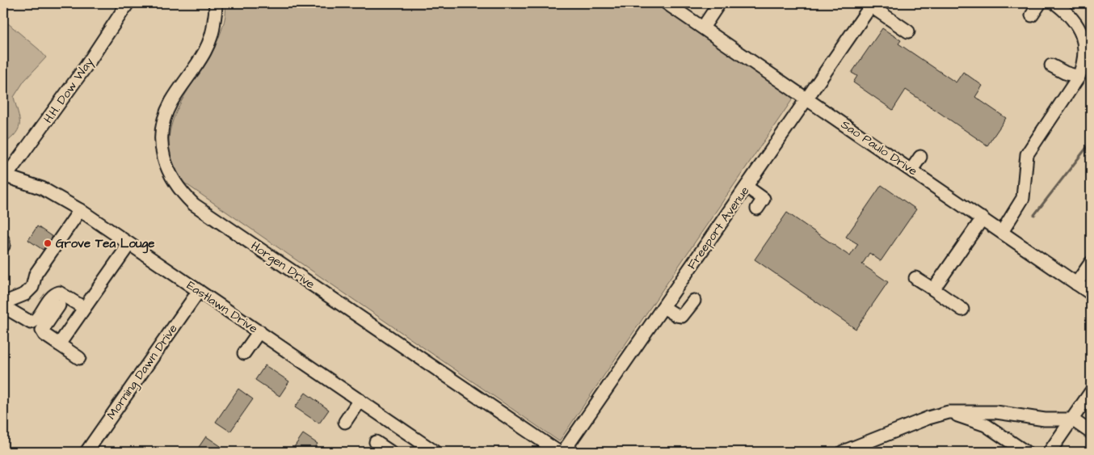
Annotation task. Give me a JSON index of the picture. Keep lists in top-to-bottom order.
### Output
{
  "streets": {
    "street": [
      "H.H. Dow Way",
      "Sao Paulo Drive",
      "Freeport Avenue",
      "Horgen Drive",
      "Eastlawn Drive",
      "Morning Dawn Drive"
    ]
  },
  "crossings": [
    ["H.H. Dow Way", "Eastlawn Drive"],
    ["Sao Paulo Drive", "Freeport Avenue"],
    ["Eastlawn Drive", "Morning Dawn Drive"]
  ],
  "places": ["Grove Tea Louge"]
}
